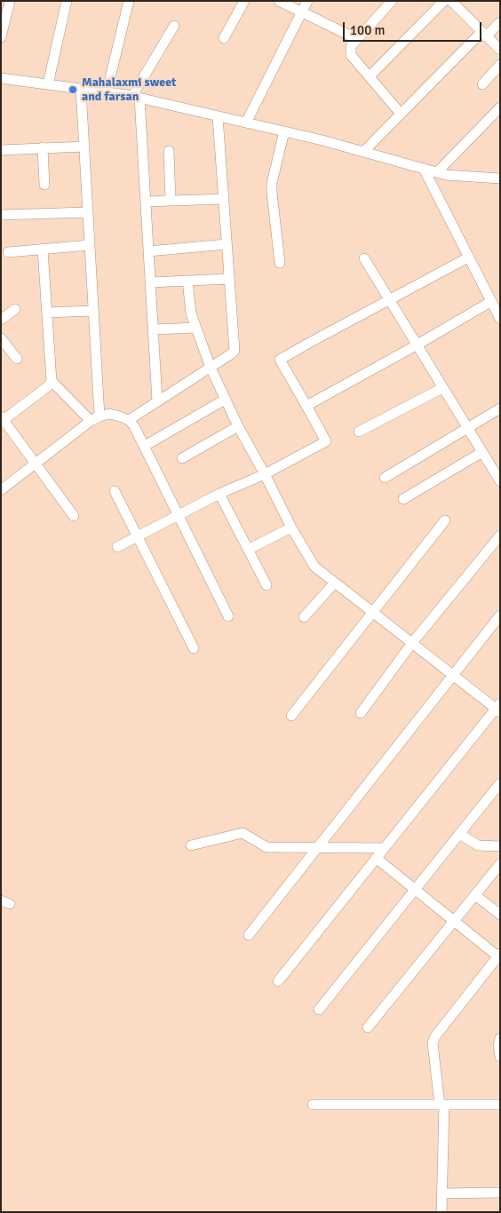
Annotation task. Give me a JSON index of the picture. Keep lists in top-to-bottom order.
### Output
{
  "places": ["Mahalaxmi sweet and farsan"],
  "scale_bar": "100 m"
}
